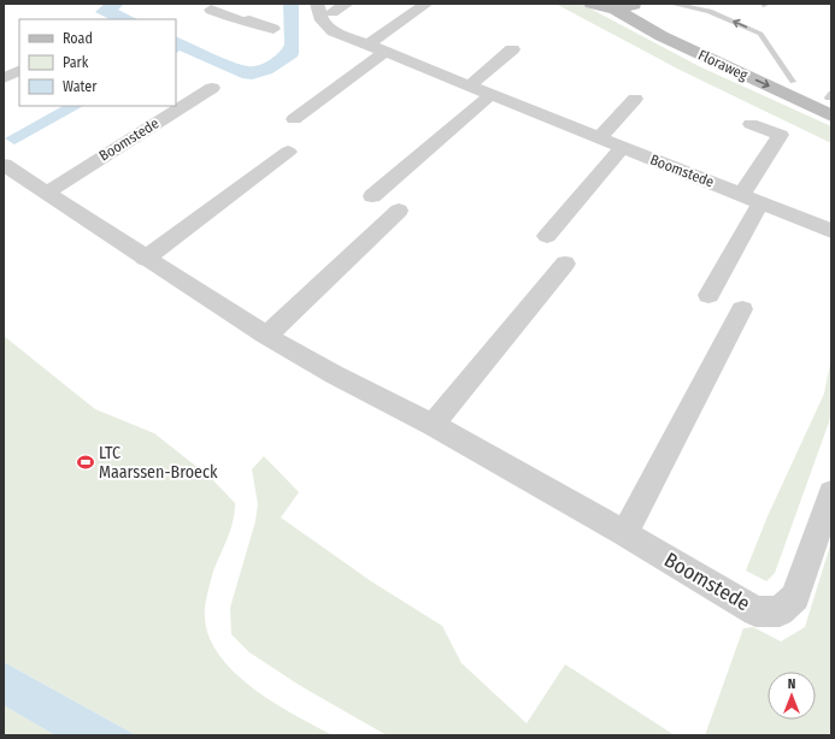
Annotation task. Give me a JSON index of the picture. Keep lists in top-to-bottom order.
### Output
{
  "streets": {
    "main road": ["Floraweg"],
    "street": ["Boomstede"]
  },
  "places": {
    "sports": ["LTC Maarssen-Broeck"]
  },
  "legend": ["Road", "Park", "Water"],
  "north": "top"
}
